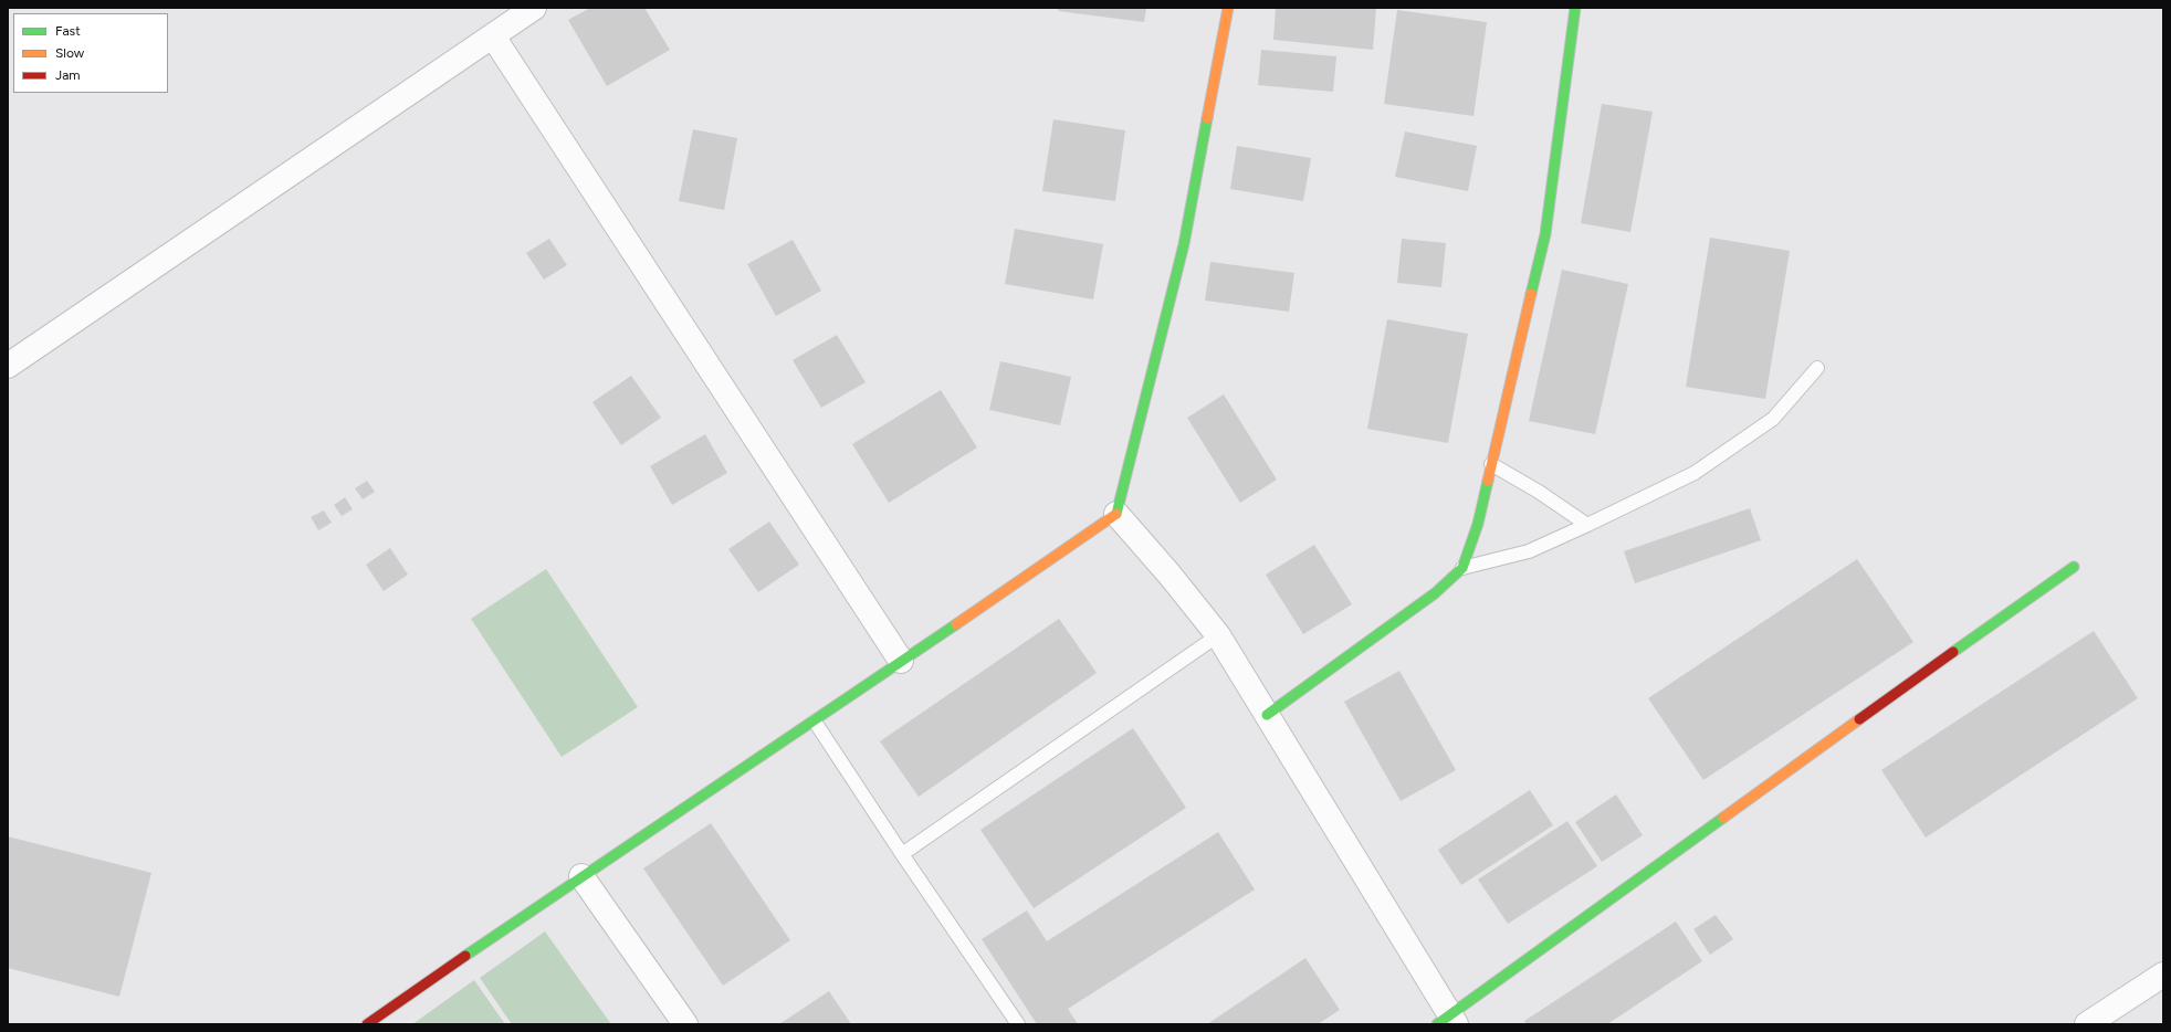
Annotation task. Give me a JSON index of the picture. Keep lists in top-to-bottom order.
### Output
{
  "legend": ["Fast", "Slow", "Jam"]
}
